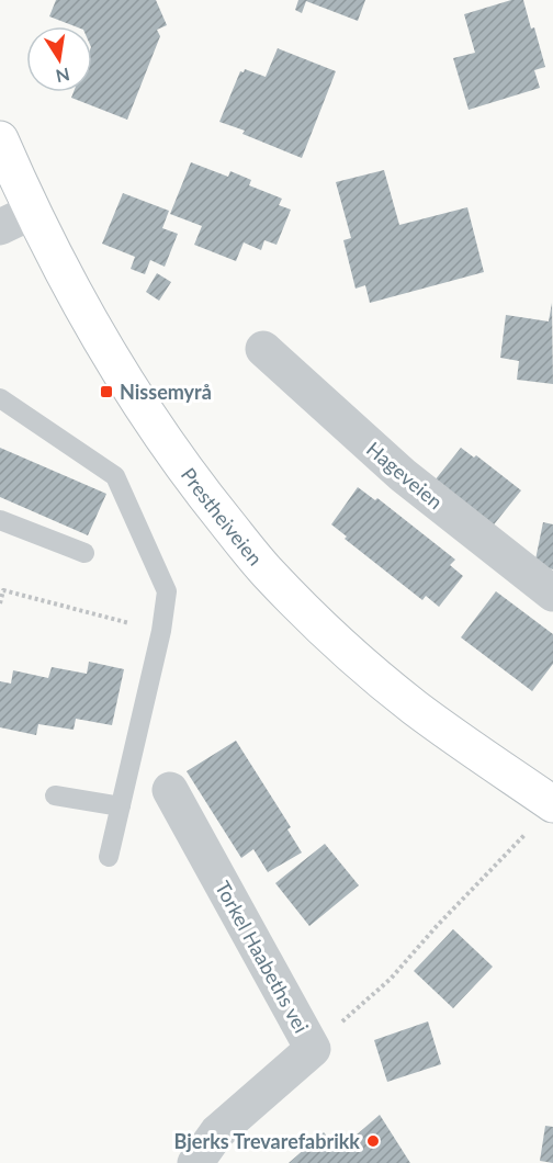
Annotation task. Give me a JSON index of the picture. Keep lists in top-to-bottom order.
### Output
{
  "streets": {
    "street": ["Hageveien", "Prestheiveien", "Torkel Haabeths vei"]
  },
  "places": {
    "transit": ["Nissemyrå"],
    "other": ["Bjerks Trevarefabrikk"]
  },
  "north": "bottom"
}
